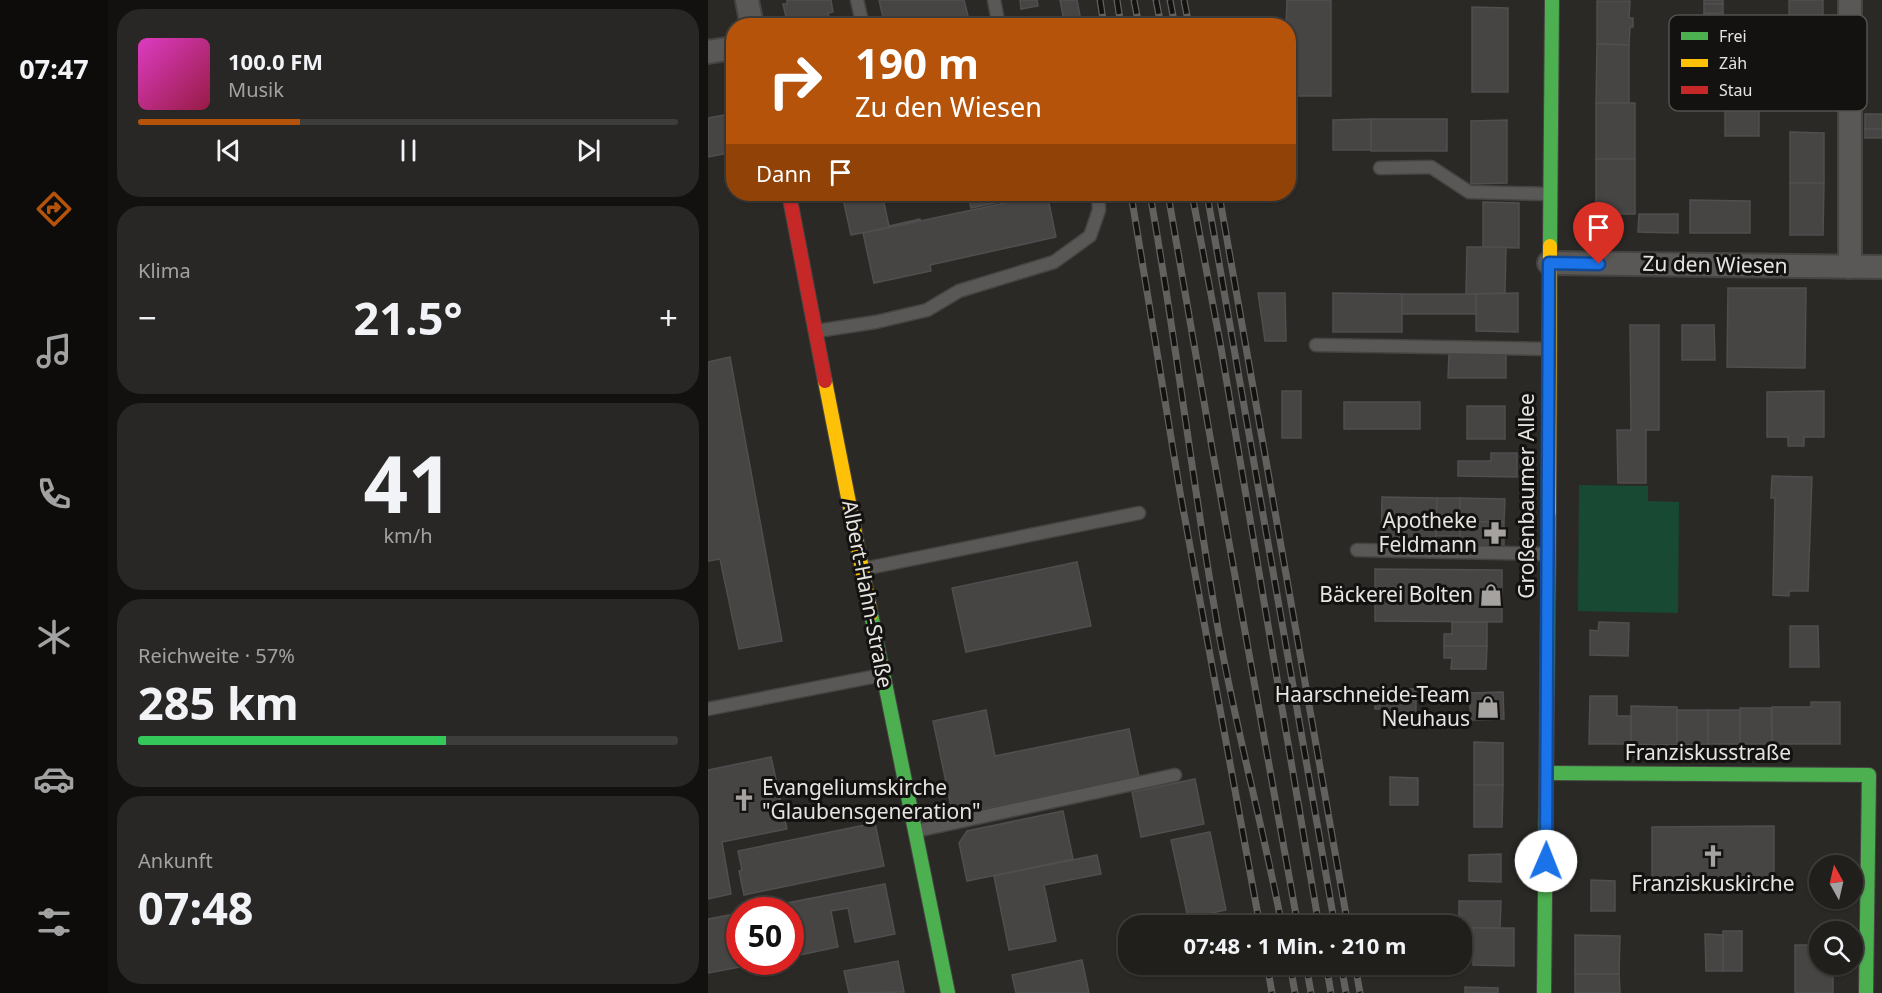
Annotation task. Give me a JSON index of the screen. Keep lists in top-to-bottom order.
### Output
{
  "streets": {
    "street": [
      "Zu den Wiesen",
      "Großenbaumer Allee",
      "Albert-Hahn-Straße",
      "Franziskusstraße"
    ]
  },
  "crossings": [
    ["Zu den Wiesen", "Großenbaumer Allee"],
    ["Großenbaumer Allee", "Franziskusstraße"]
  ],
  "places": {
    "pharmacy": ["Apotheke Feldmann"],
    "shop": ["Bäckerei Bolten", "Haarschneide-Team Neuhaus"],
    "church": ["Evangeliumskirche \"Glaubensgeneration\"", "Franziskuskirche"]
  },
  "legend": ["Frei", "Zäh", "Stau"],
  "north": "top",
  "page": {
    "tabs": "07:47",
    "turn": ["190 m", "Zu den Wiesen"],
    "song": ["100.0 FM", "Musik"],
    "then": "Dann",
    "tile": [
      "Klima",
      ["41", "km/h"],
      ["Reichweite · 57%", "285 km"],
      ["Ankunft", "07:48"]
    ],
    "heat": ["−", "21.5°", "+"],
    "limit": "50",
    "trip": "07:48 · 1 Min. · 210 m"
  }
}
